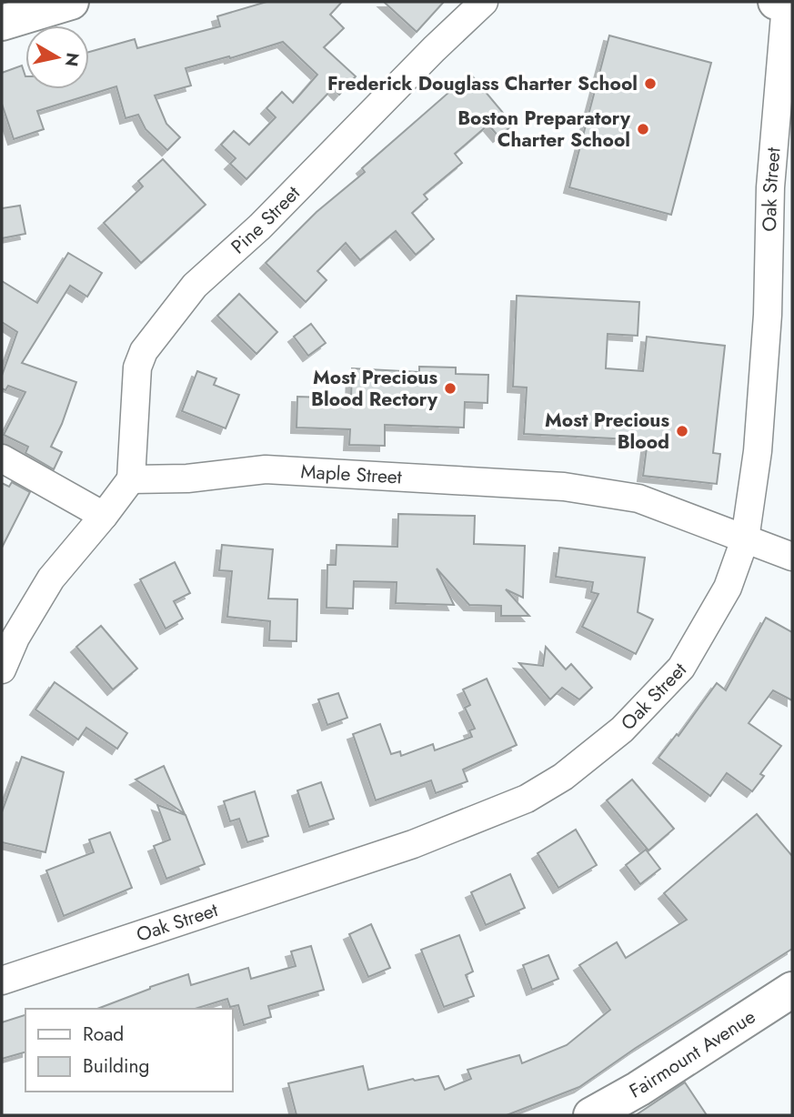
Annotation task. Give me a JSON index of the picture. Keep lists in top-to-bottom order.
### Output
{
  "streets": {
    "main road": ["Fairmount Avenue"],
    "street": ["Oak Street", "Pine Street", "Maple Street"]
  },
  "crossings": [
    ["Oak Street", "Maple Street"],
    ["Pine Street", "Maple Street"]
  ],
  "places": [
    "Frederick Douglass Charter School",
    "Boston Preparatory Charter School",
    "Most Precious Blood Rectory",
    "Most Precious Blood"
  ],
  "legend": ["Road", "Building"],
  "north": "right"
}
